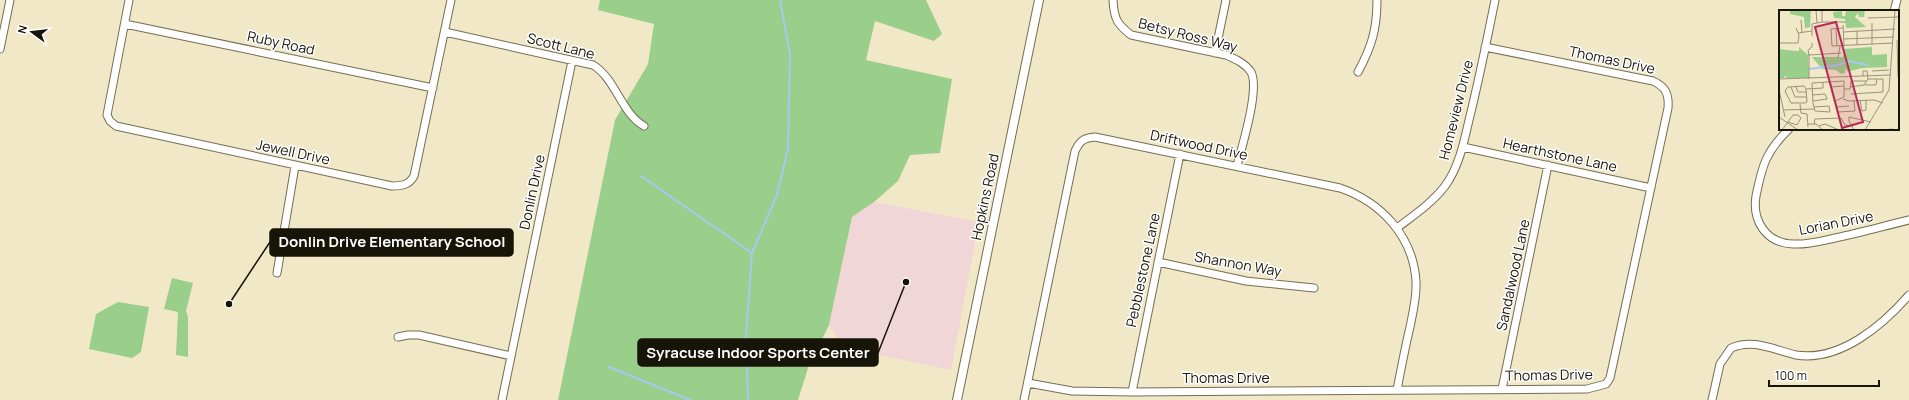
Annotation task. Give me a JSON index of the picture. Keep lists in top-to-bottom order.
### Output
{
  "streets": {
    "street": [
      "Betsy Ross Way",
      "Ruby Road",
      "Scott Lane",
      "Thomas Drive",
      "Homeview Drive",
      "Driftwood Drive",
      "Jewell Drive",
      "Hearthstone Lane",
      "Donlin Drive",
      "Hopkins Road",
      "Lorian Drive",
      "Shannon Way",
      "Pebblestone Lane",
      "Sandalwood Lane"
    ]
  },
  "crossings": [
    ["Betsy Ross Way", "Driftwood Drive"],
    ["Ruby Road", "Jewell Drive"],
    ["Scott Lane", "Jewell Drive"],
    ["Scott Lane", "Donlin Drive"],
    ["Thomas Drive", "Homeview Drive"],
    ["Thomas Drive", "Driftwood Drive"],
    ["Thomas Drive", "Hearthstone Lane"],
    ["Thomas Drive", "Pebblestone Lane"],
    ["Thomas Drive", "Sandalwood Lane"],
    ["Homeview Drive", "Driftwood Drive"],
    ["Homeview Drive", "Hearthstone Lane"],
    ["Driftwood Drive", "Pebblestone Lane"],
    ["Hearthstone Lane", "Sandalwood Lane"],
    ["Shannon Way", "Pebblestone Lane"]
  ],
  "places": ["Syracuse Indoor Sports Center", "Donlin Drive Elementary School"],
  "scale_bar": "100 m",
  "north": "left"
}
